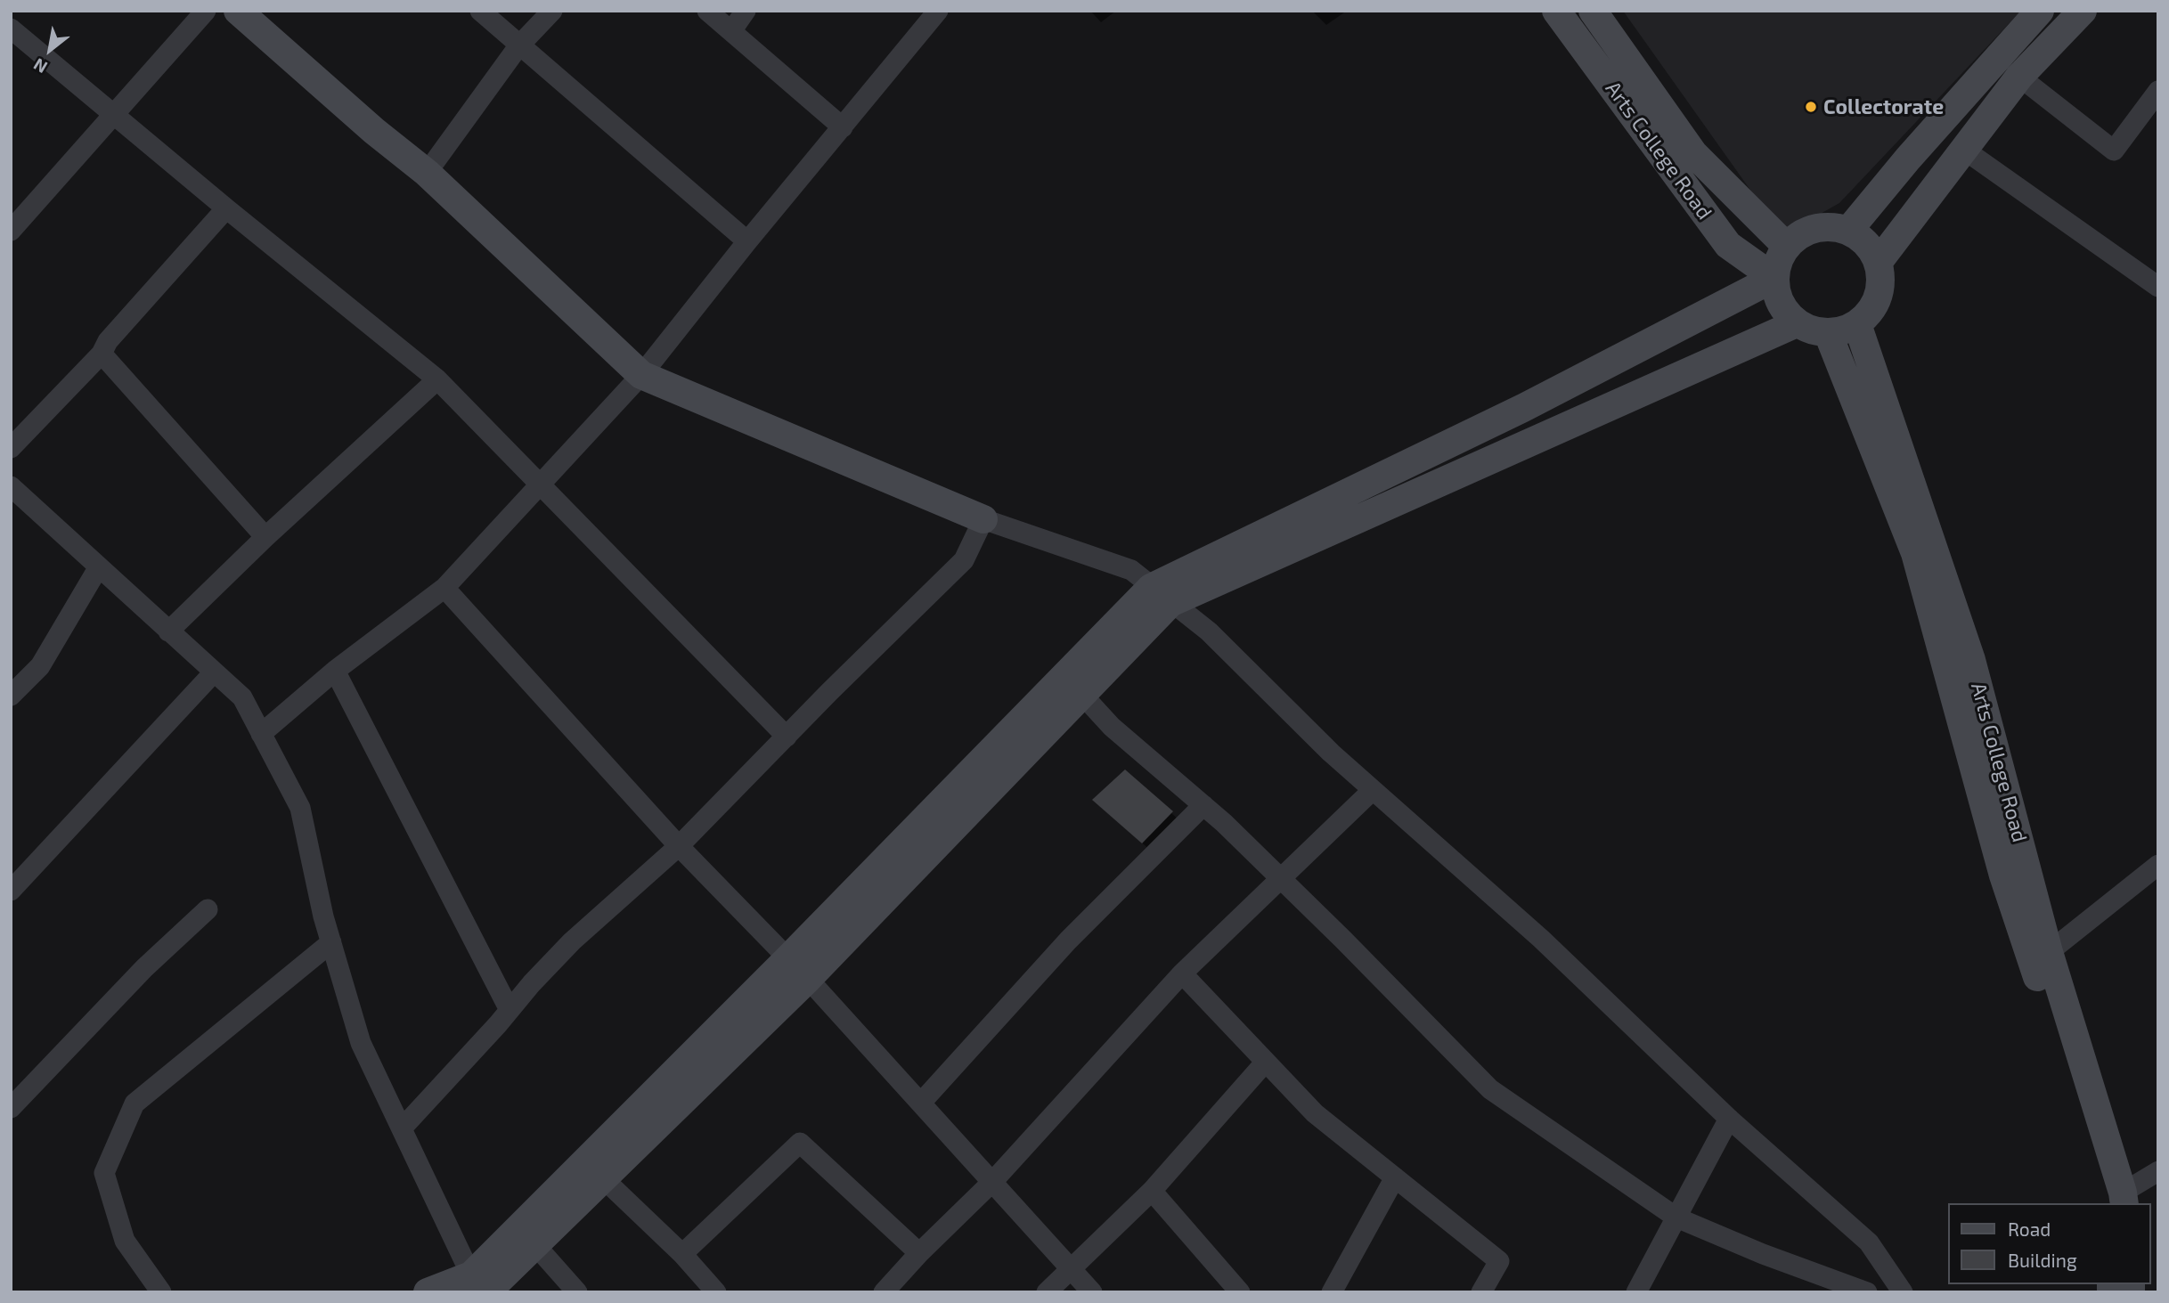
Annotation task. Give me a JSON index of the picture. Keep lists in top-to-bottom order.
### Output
{
  "streets": {
    "main road": ["Arts College Road"]
  },
  "places": ["Collectorate"],
  "legend": ["Road", "Building"],
  "north": "bottom left"
}
